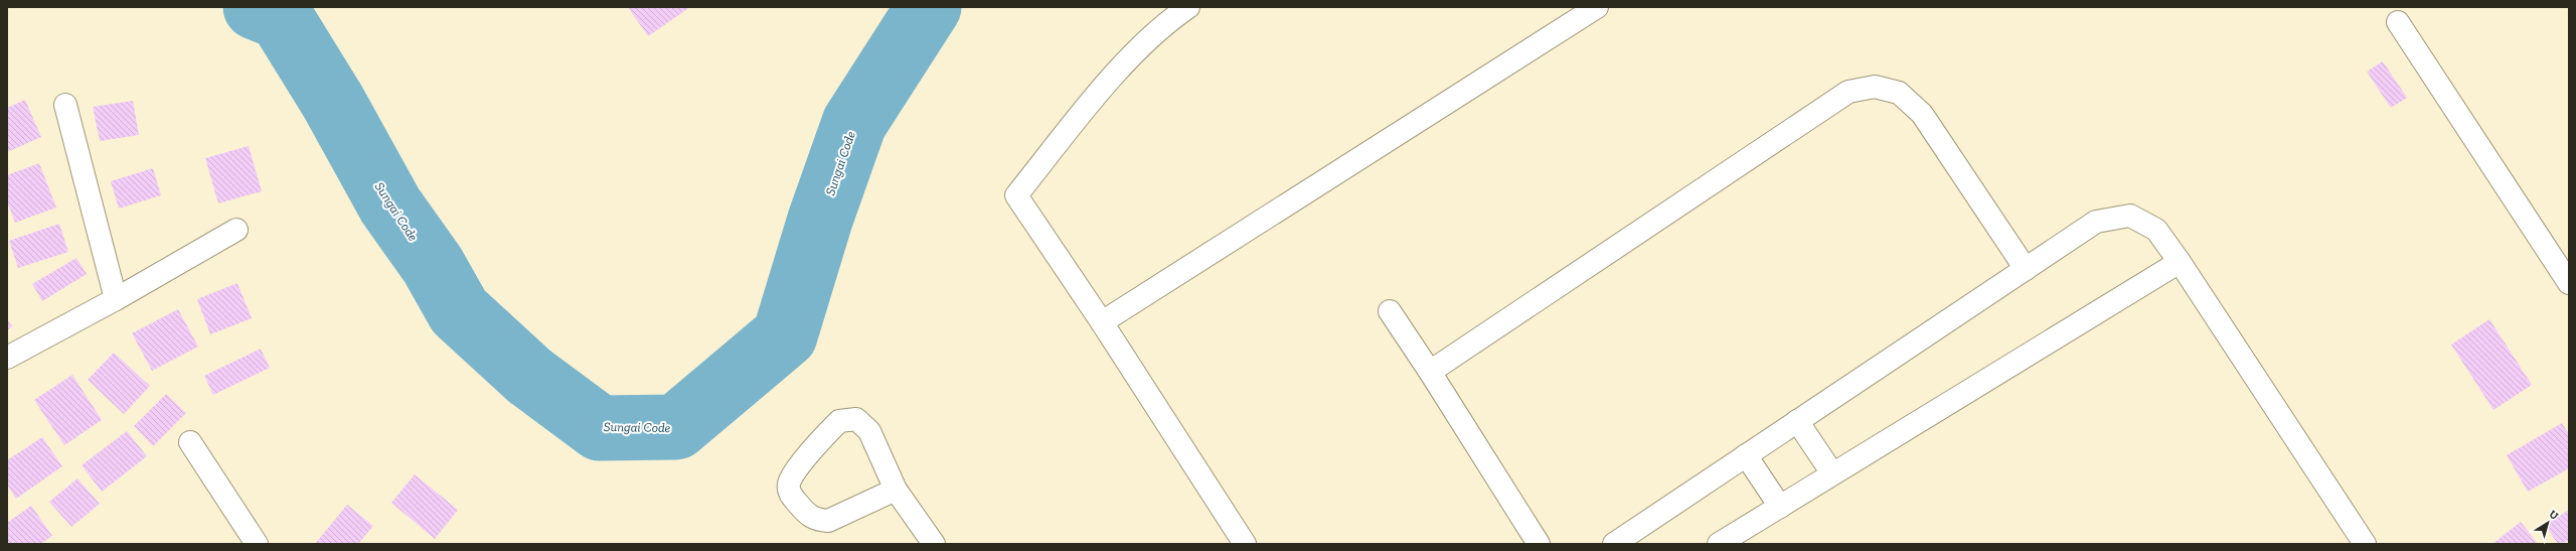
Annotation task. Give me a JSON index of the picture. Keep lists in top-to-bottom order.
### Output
{
  "water": ["Sungai Code"],
  "north": "top right"
}
